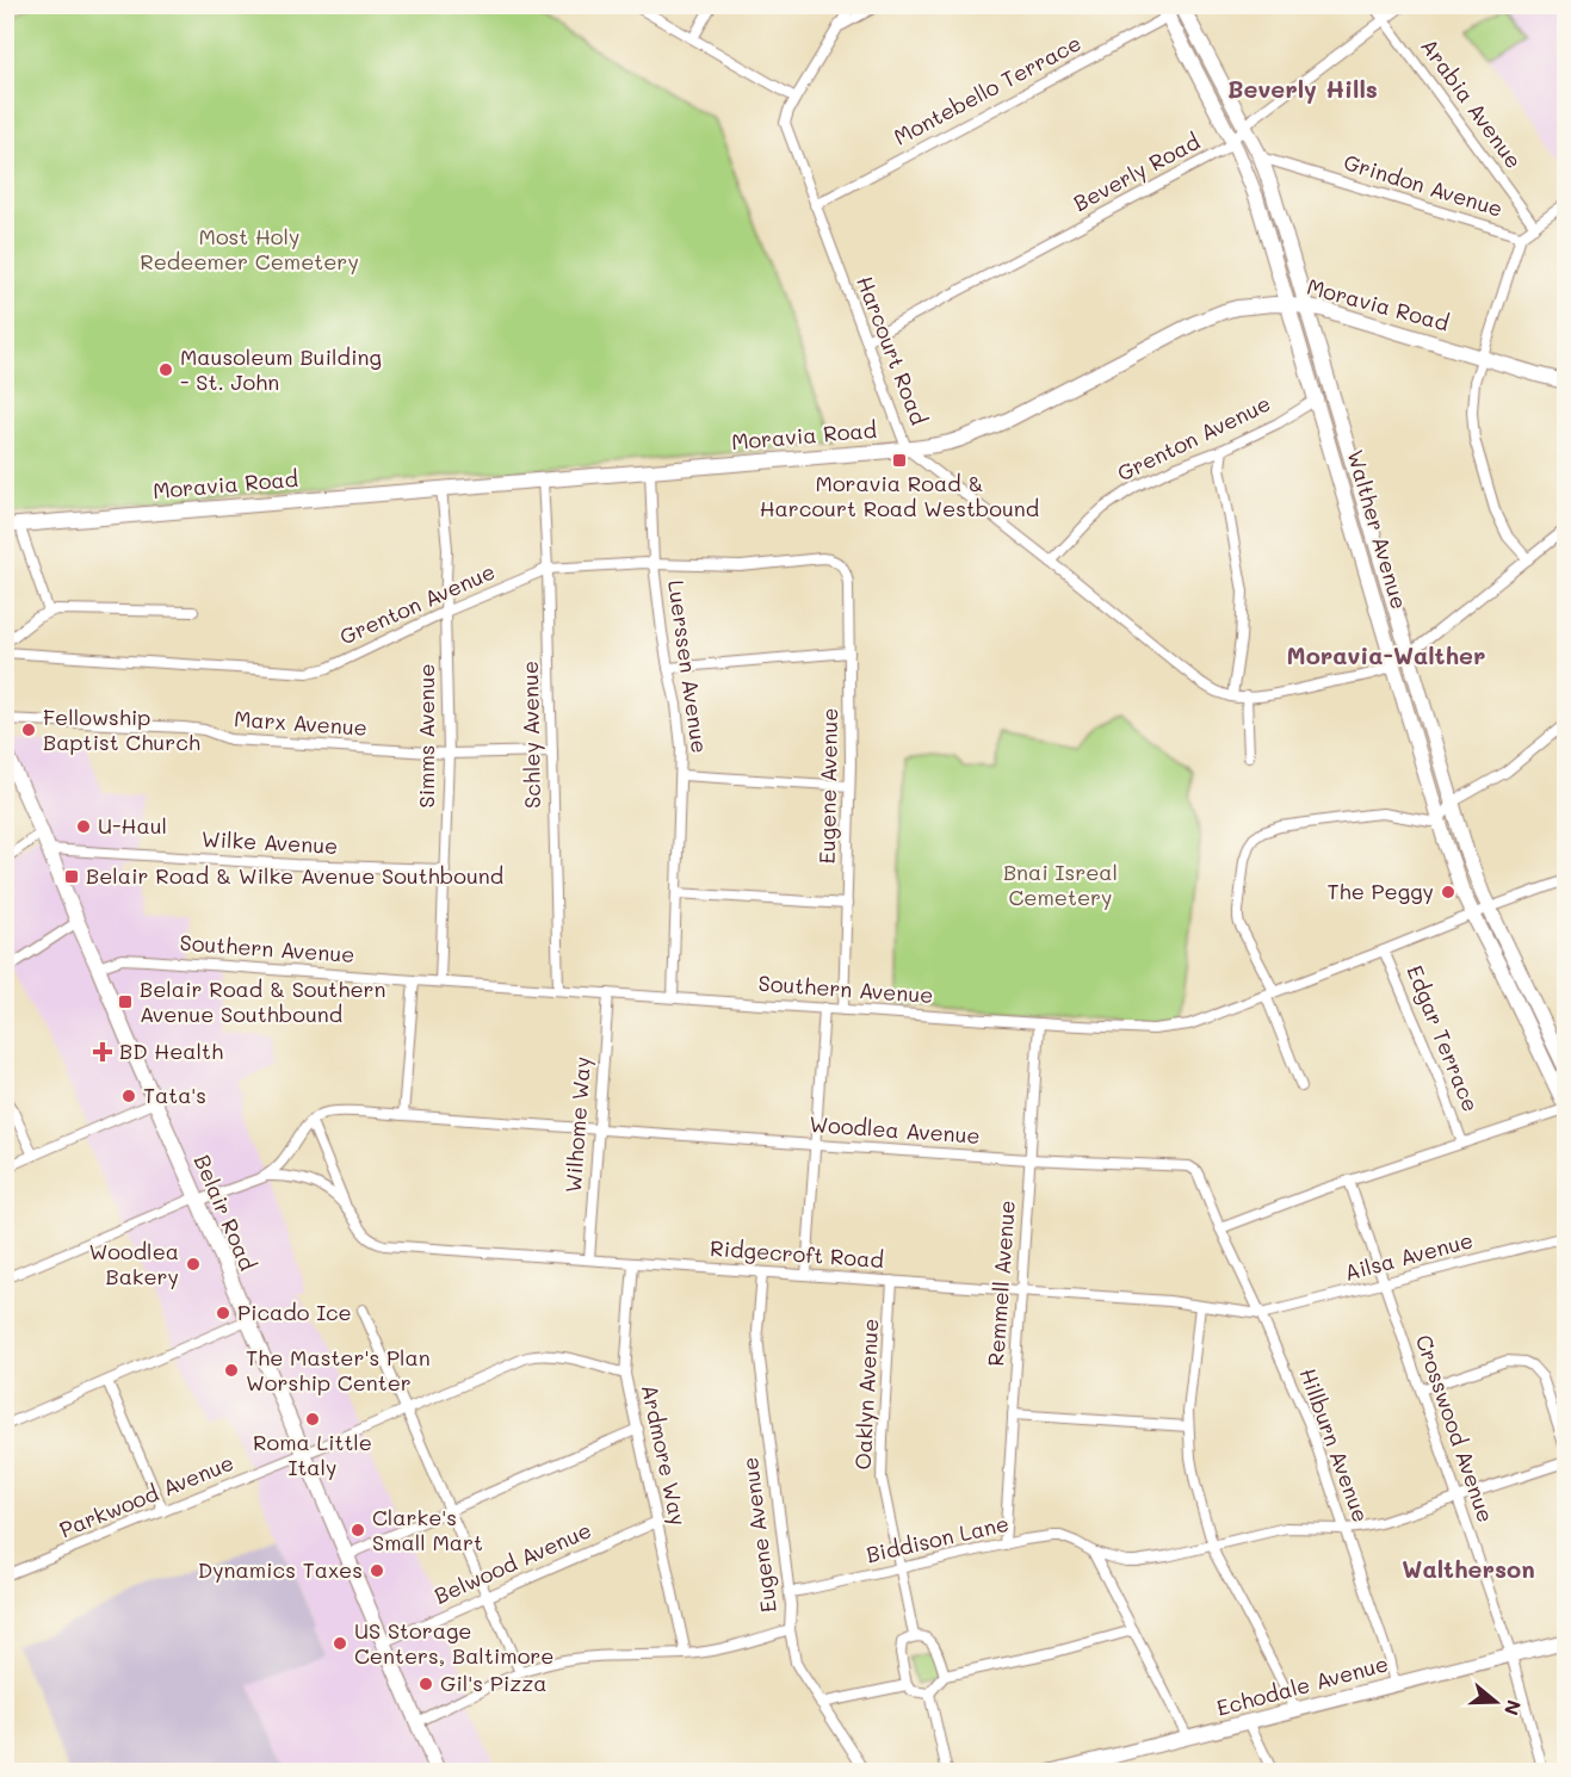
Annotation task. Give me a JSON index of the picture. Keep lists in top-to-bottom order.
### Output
{
  "streets": {
    "main road": [
      "Moravia Road",
      "Walther Avenue",
      "Belair Road",
      "Echodale Avenue"
    ],
    "street": [
      "Montebello Terrace",
      "Arabia Avenue",
      "Beverly Road",
      "Grindon Avenue",
      "Harcourt Road",
      "Grenton Avenue",
      "Luerssen Avenue",
      "Marx Avenue",
      "Schley Avenue",
      "Simms Avenue",
      "Eugene Avenue",
      "Wilke Avenue",
      "Southern Avenue",
      "Edgar Terrace",
      "Wilhome Way",
      "Woodlea Avenue",
      "Ridgecroft Road",
      "Ailsa Avenue",
      "Remmell Avenue",
      "Oaklyn Avenue",
      "Crosswood Avenue",
      "Hillburn Avenue",
      "Ardmore Way",
      "Parkwood Avenue",
      "Biddison Lane",
      "Belwood Avenue"
    ]
  },
  "crossings": [
    ["Montebello Terrace", "Harcourt Road"],
    ["Montebello Terrace", "Walther Avenue"],
    ["Arabia Avenue", "Beverly Road"],
    ["Arabia Avenue", "Grindon Avenue"],
    ["Beverly Road", "Harcourt Road"],
    ["Beverly Road", "Walther Avenue"],
    ["Grindon Avenue", "Walther Avenue"],
    ["Moravia Road", "Harcourt Road"],
    ["Moravia Road", "Walther Avenue"],
    ["Moravia Road", "Luerssen Avenue"],
    ["Moravia Road", "Schley Avenue"],
    ["Moravia Road", "Simms Avenue"],
    ["Harcourt Road", "Grenton Avenue"],
    ["Harcourt Road", "Walther Avenue"],
    ["Grenton Avenue", "Walther Avenue"],
    ["Grenton Avenue", "Luerssen Avenue"],
    ["Grenton Avenue", "Schley Avenue"],
    ["Grenton Avenue", "Simms Avenue"],
    ["Grenton Avenue", "Eugene Avenue"],
    ["Walther Avenue", "Southern Avenue"],
    ["Luerssen Avenue", "Southern Avenue"],
    ["Marx Avenue", "Schley Avenue"],
    ["Marx Avenue", "Simms Avenue"],
    ["Schley Avenue", "Southern Avenue"],
    ["Simms Avenue", "Wilke Avenue"],
    ["Simms Avenue", "Southern Avenue"],
    ["Eugene Avenue", "Southern Avenue"],
    ["Eugene Avenue", "Ridgecroft Road"],
    ["Eugene Avenue", "Biddison Lane"],
    ["Wilke Avenue", "Belair Road"],
    ["Southern Avenue", "Edgar Terrace"],
    ["Southern Avenue", "Wilhome Way"],
    ["Southern Avenue", "Belair Road"],
    ["Southern Avenue", "Remmell Avenue"],
    ["Wilhome Way", "Woodlea Avenue"],
    ["Wilhome Way", "Ridgecroft Road"],
    ["Woodlea Avenue", "Ridgecroft Road"],
    ["Woodlea Avenue", "Remmell Avenue"],
    ["Woodlea Avenue", "Hillburn Avenue"],
    ["Belair Road", "Parkwood Avenue"],
    ["Belair Road", "Belwood Avenue"],
    ["Ridgecroft Road", "Ailsa Avenue"],
    ["Ridgecroft Road", "Remmell Avenue"],
    ["Ridgecroft Road", "Oaklyn Avenue"],
    ["Ridgecroft Road", "Hillburn Avenue"],
    ["Ridgecroft Road", "Ardmore Way"],
    ["Ailsa Avenue", "Crosswood Avenue"],
    ["Ailsa Avenue", "Hillburn Avenue"],
    ["Remmell Avenue", "Biddison Lane"],
    ["Oaklyn Avenue", "Biddison Lane"],
    ["Crosswood Avenue", "Biddison Lane"],
    ["Crosswood Avenue", "Echodale Avenue"],
    ["Hillburn Avenue", "Biddison Lane"],
    ["Hillburn Avenue", "Echodale Avenue"],
    ["Ardmore Way", "Parkwood Avenue"],
    ["Ardmore Way", "Belwood Avenue"]
  ],
  "districts": ["Beverly Hills", "Moravia-Walther", "Waltherson"],
  "parks": ["Most Holy Redeemer Cemetery", "Bnai Isreal Cemetery"],
  "places": {
    "other": [
      "Mausoleum Building - St. John",
      "Fellowship Baptist Church",
      "U-Haul",
      "The Peggy",
      "Tata's",
      "Woodlea Bakery",
      "Picado Ice",
      "The Master's Plan Worship Center",
      "Roma Little Italy",
      "Clarke's Small Mart",
      "Dynamics Taxes",
      "US Storage Centers, Baltimore",
      "Gil's Pizza"
    ],
    "transit": ["Moravia Road & Harcourt Road Westbound", "Belair Road & Wilke Avenue Southbound", "Belair Road & Southern Avenue Southbound"],
    "health": ["BD Health"]
  },
  "north": "right"
}
